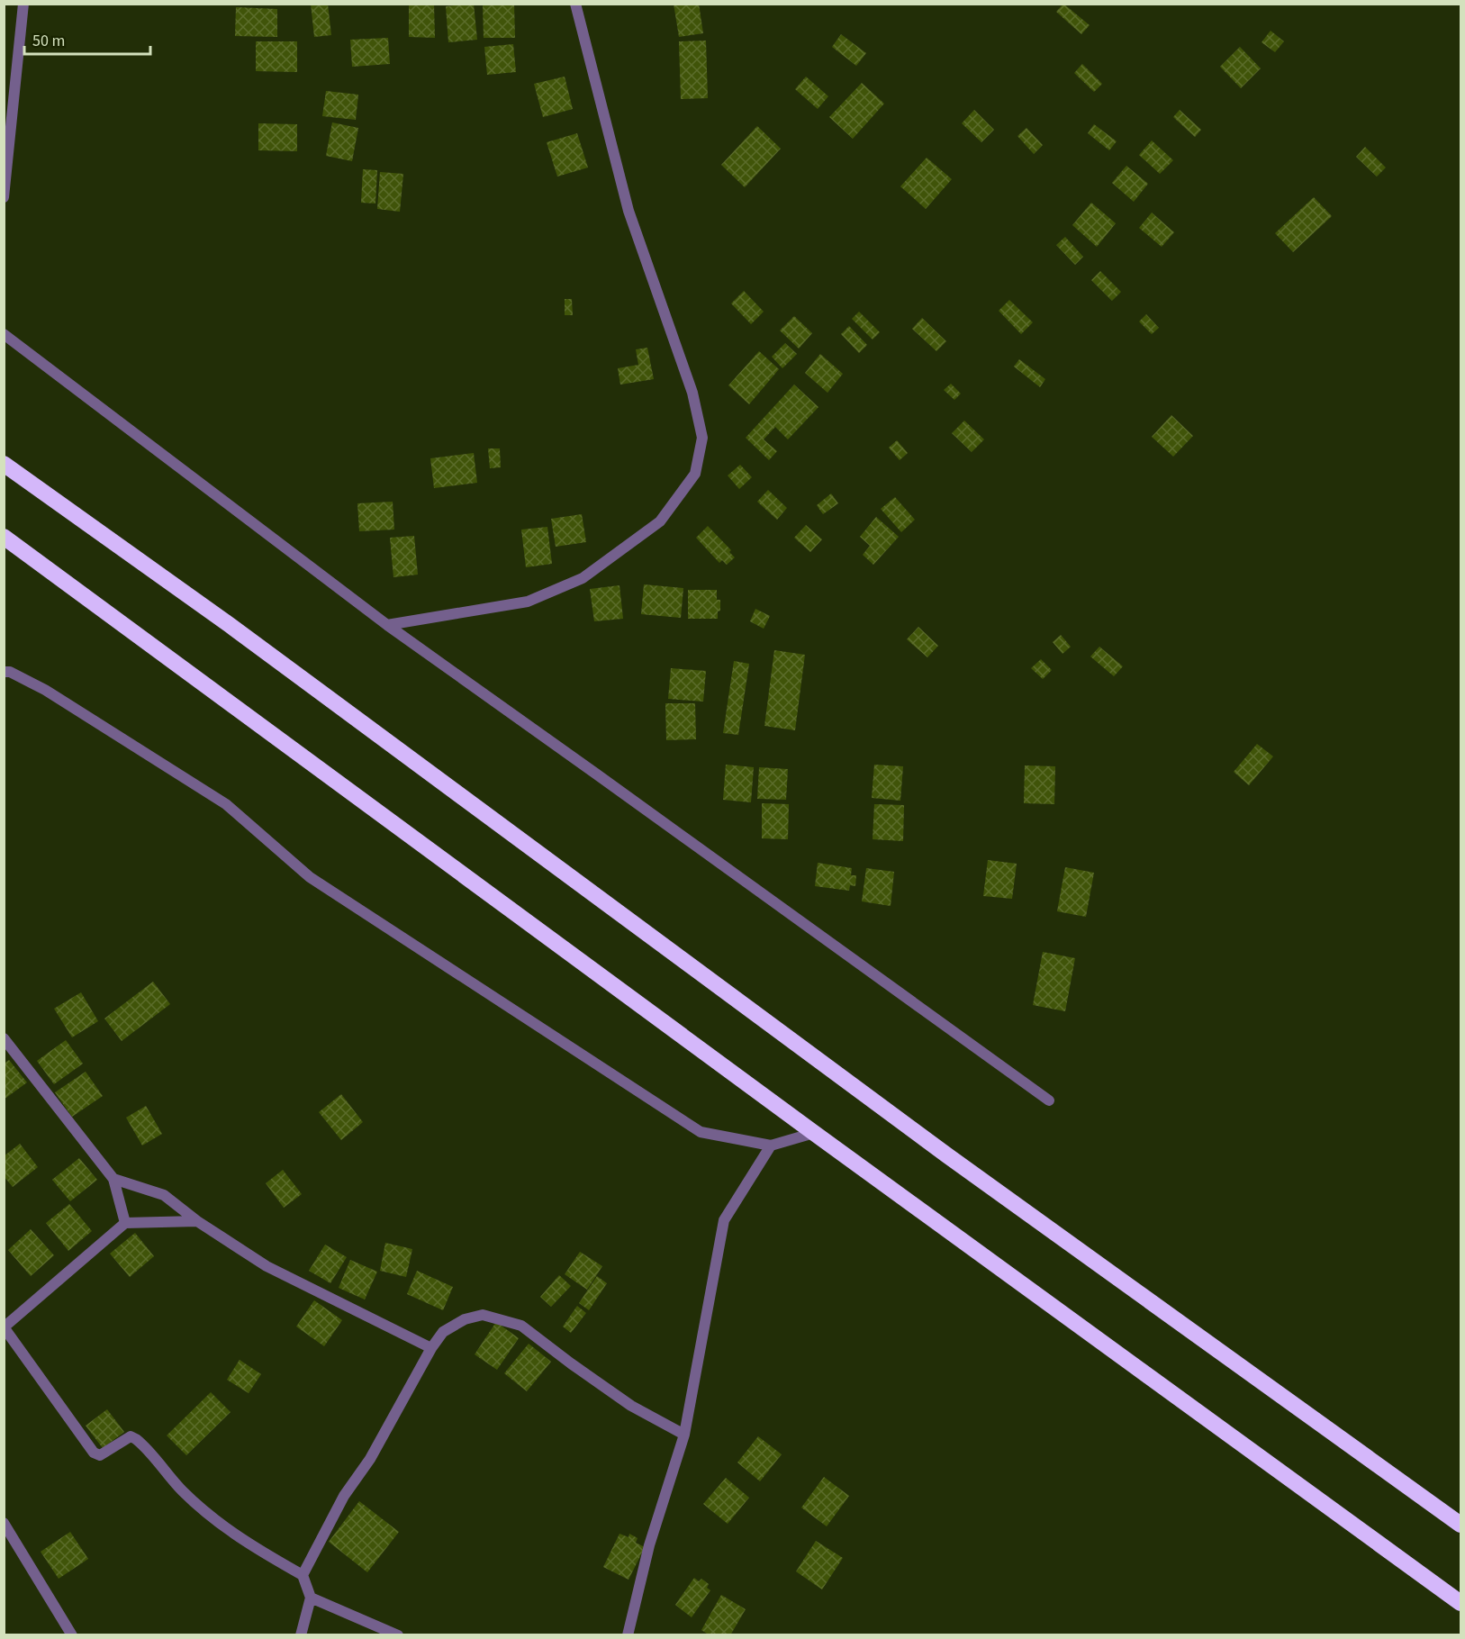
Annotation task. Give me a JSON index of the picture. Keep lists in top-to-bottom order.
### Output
{
  "scale_bar": "50 m"
}
